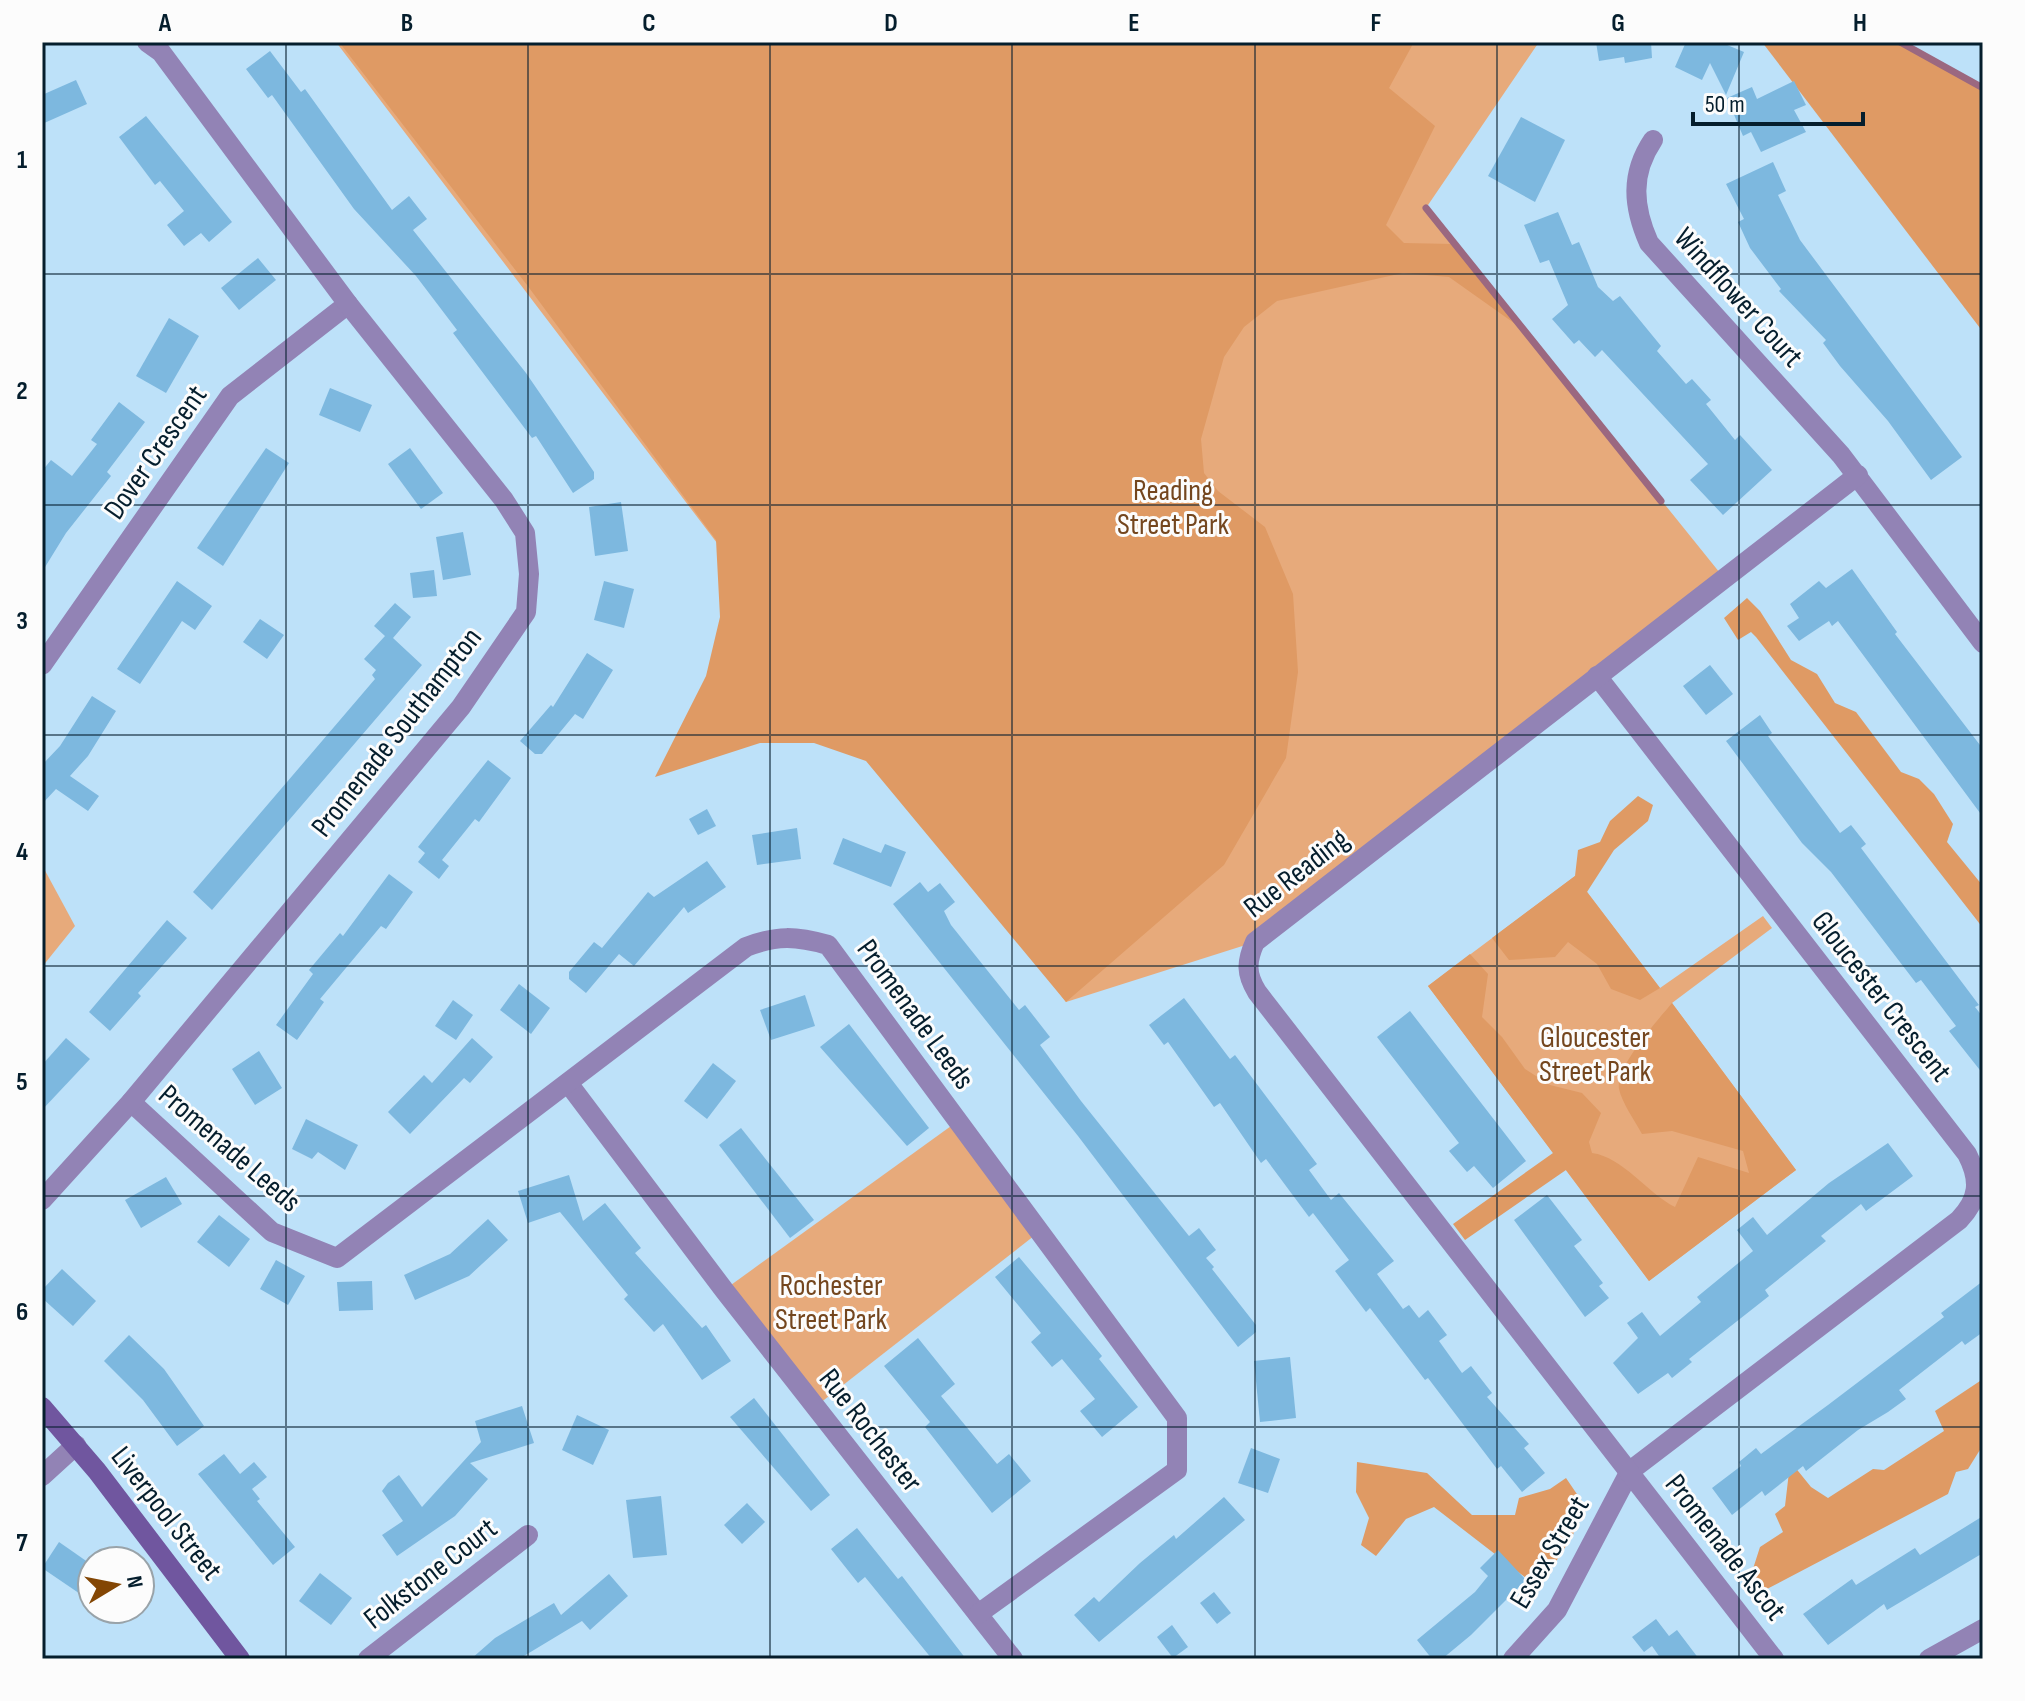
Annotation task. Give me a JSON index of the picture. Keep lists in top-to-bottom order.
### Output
{
  "streets": {
    "street": [
      "Windflower Court",
      "Dover Crescent",
      "Promenade Southampton",
      "Rue Reading",
      "Gloucester Crescent",
      "Promenade Leeds",
      "Rue Rochester",
      "Liverpool Street",
      "Promenade Ascot",
      "Essex Street",
      "Folkstone Court"
    ]
  },
  "crossings": [
    ["Windflower Court", "Rue Reading"],
    ["Dover Crescent", "Promenade Southampton"],
    ["Promenade Southampton", "Promenade Leeds"],
    ["Rue Reading", "Gloucester Crescent"],
    ["Rue Reading", "Promenade Ascot"],
    ["Rue Reading", "Essex Street"],
    ["Gloucester Crescent", "Promenade Ascot"],
    ["Gloucester Crescent", "Essex Street"],
    ["Promenade Leeds", "Rue Rochester"],
    ["Promenade Ascot", "Essex Street"]
  ],
  "parks": ["Reading Street Park", "Gloucester Street Park", "Rochester Street Park"],
  "scale_bar": "50 m",
  "north": "right",
  "grid": {
    "columns": [
      "A",
      "B",
      "C",
      "D",
      "E",
      "F",
      "G",
      "H"
    ],
    "rows": [
      "1",
      "2",
      "3",
      "4",
      "5",
      "6",
      "7"
    ]
  }
}
